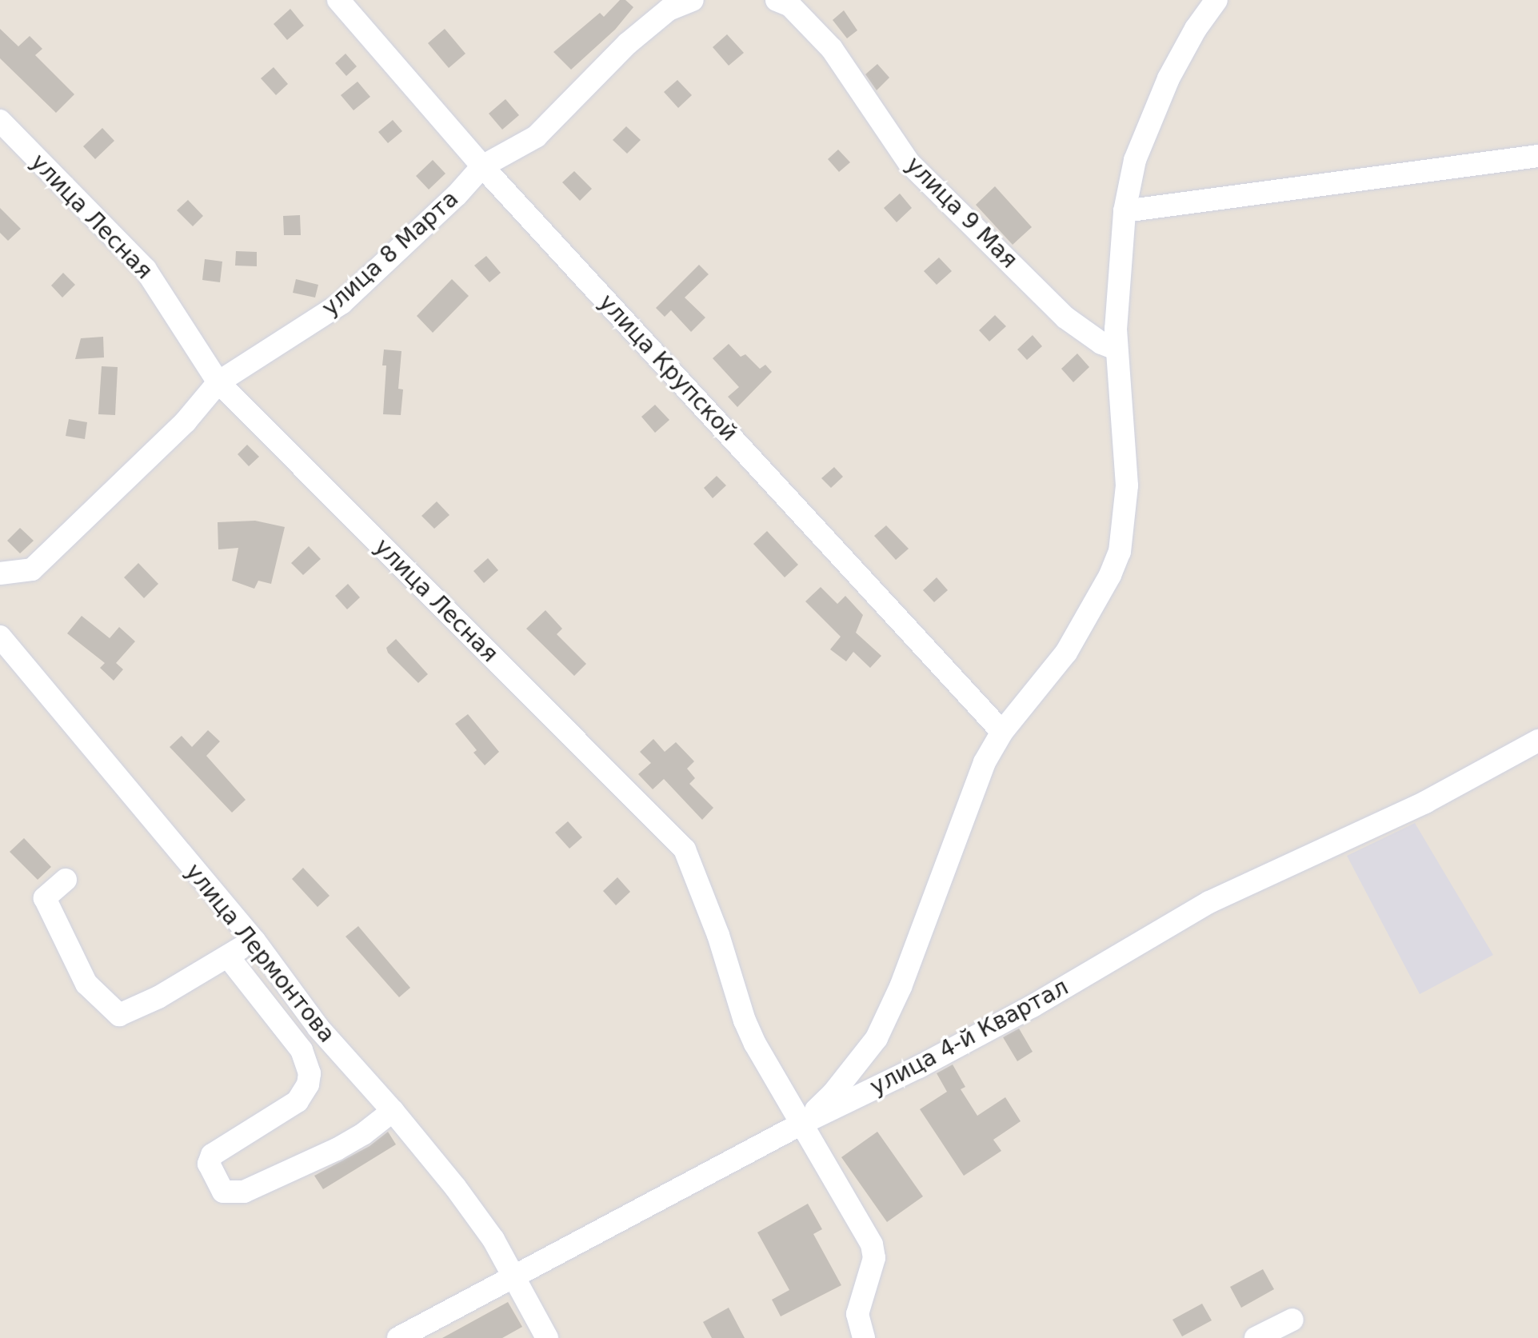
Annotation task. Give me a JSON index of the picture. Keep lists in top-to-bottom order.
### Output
{
  "streets": {
    "street": [
      "улица 9 Мая",
      "улица Лесная",
      "улица 8 Марта",
      "улица Крупской",
      "улица Лермонтова",
      "улица 4-й Квартал"
    ]
  },
  "crossings": [
    ["улица Лесная", "улица 8 Марта"],
    ["улица Лесная", "улица 4-й Квартал"],
    ["улица 8 Марта", "улица Крупской"],
    ["улица Лермонтова", "улица 4-й Квартал"]
  ]
}
